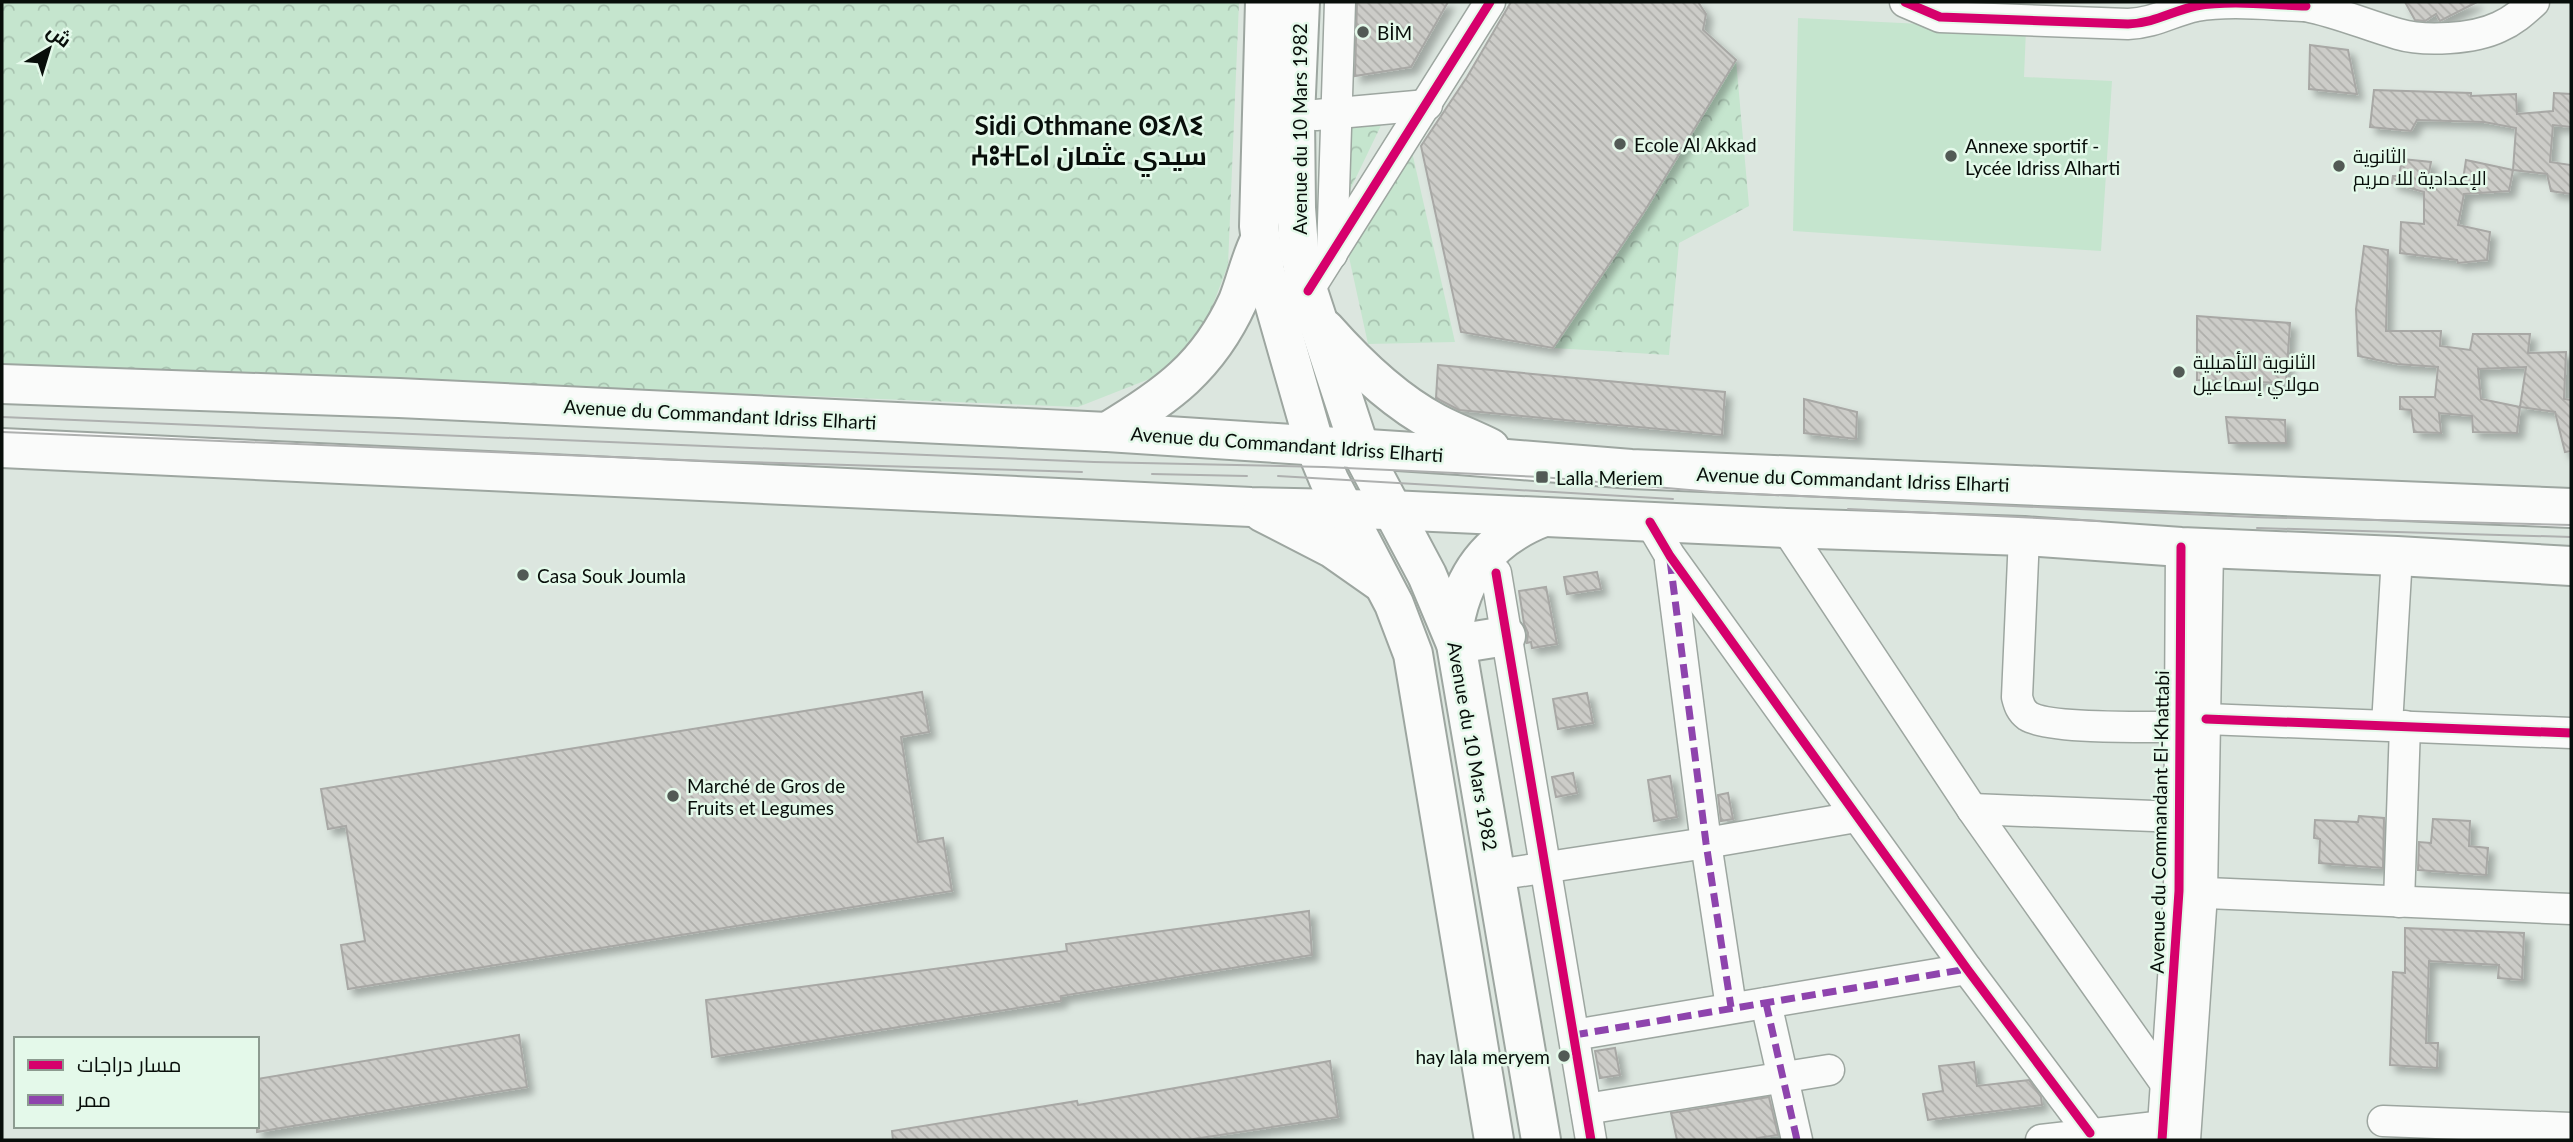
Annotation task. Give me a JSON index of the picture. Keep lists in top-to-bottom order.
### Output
{
  "streets": {
    "main road": ["Avenue du 10 Mars 1982", "Avenue du Commandant Idriss Elharti"],
    "street": ["Avenue du Commandant El-Khattabi"]
  },
  "crossings": [
    ["Avenue du 10 Mars 1982", "Avenue du Commandant Idriss Elharti"]
  ],
  "districts": ["Sidi Othmane ⵙⵉⴷⵉ ⵄⵓⵜⵎⴰⵏ سيدي عثمان"],
  "places": {
    "other": [
      "BİM",
      "Ecole Al Akkad",
      "Annexe sportif - Lycée Idriss Alharti",
      "الثانوية الإعدادية للا مريم",
      "الثانوية التأهيلية مولاي إسماعيل",
      "Casa Souk Joumla",
      "Marché de Gros de Fruits et Legumes",
      "hay lala meryem"
    ],
    "transit": ["Lalla Meriem"]
  },
  "legend": ["مسار دراجات", "ممر"],
  "north": "top right"
}
